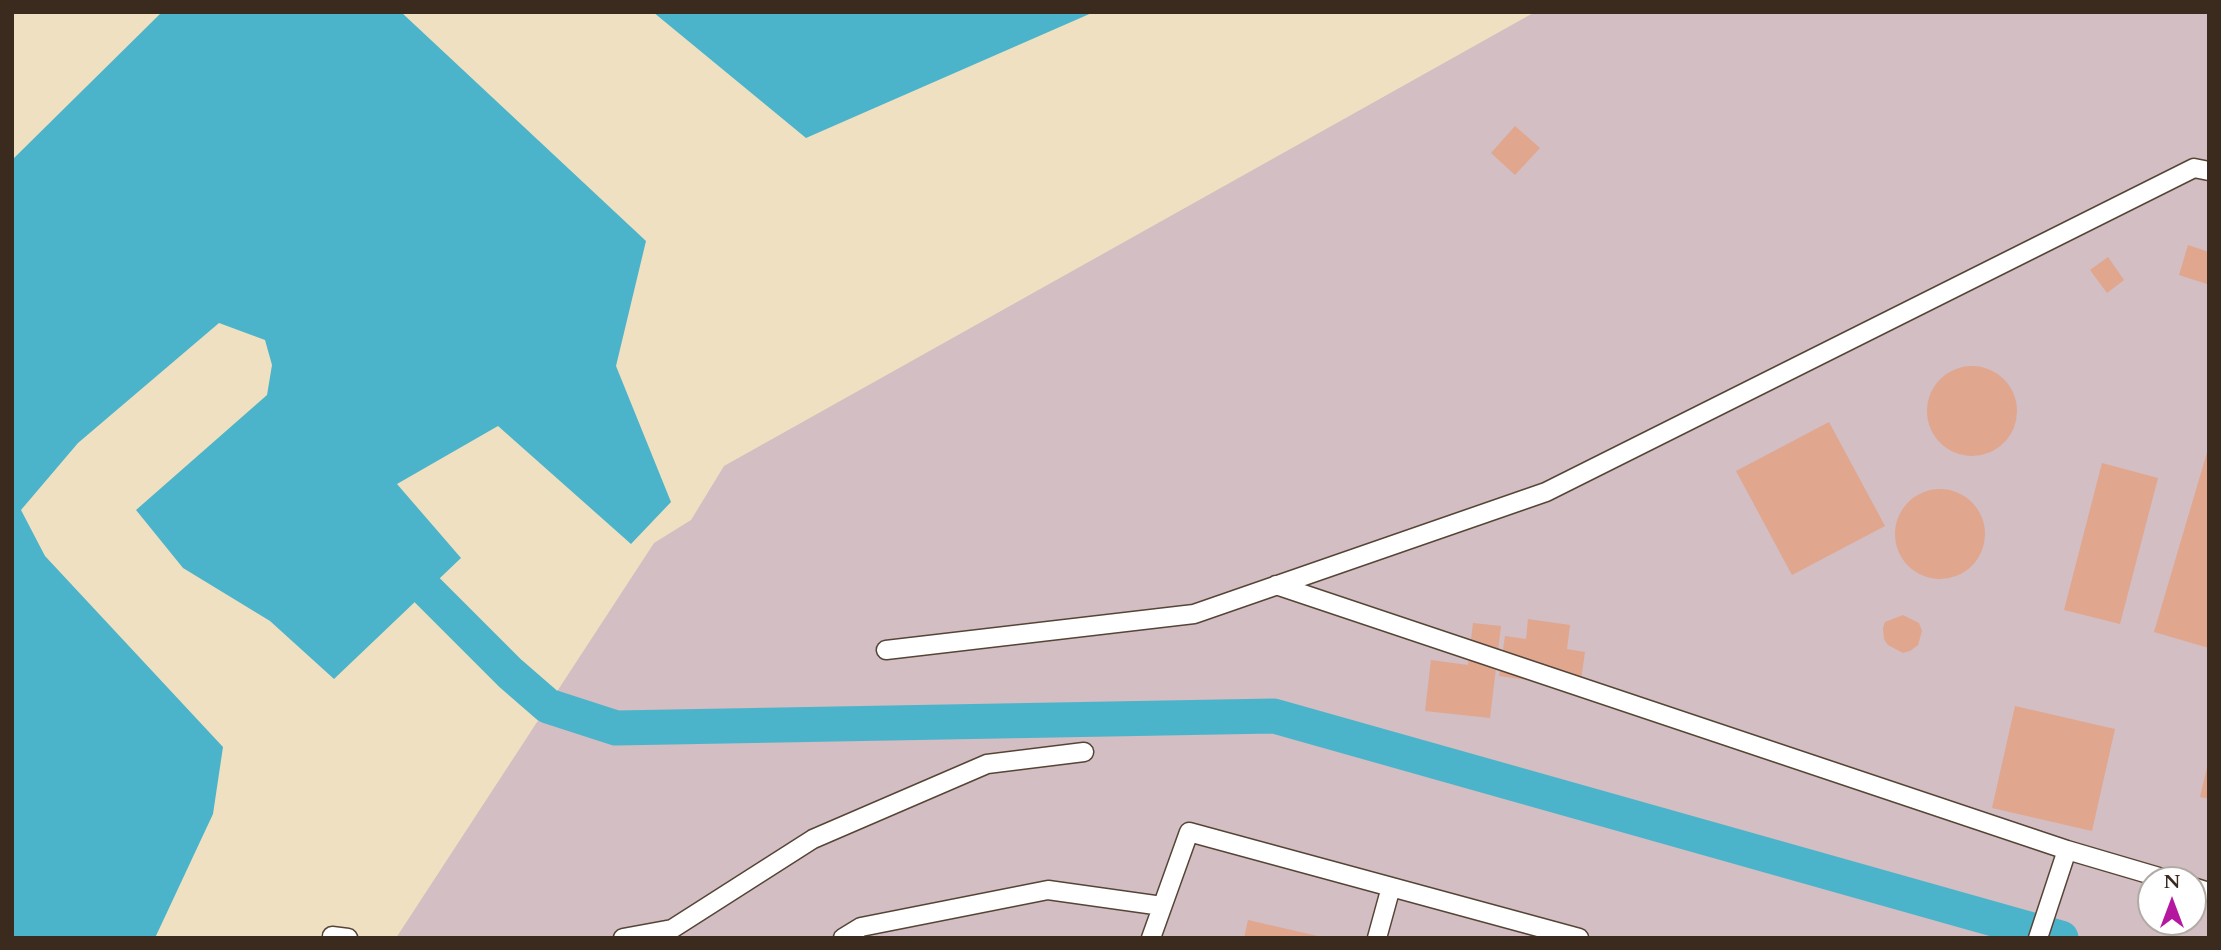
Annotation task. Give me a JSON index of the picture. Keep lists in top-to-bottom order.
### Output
{
  "north": "top"
}
